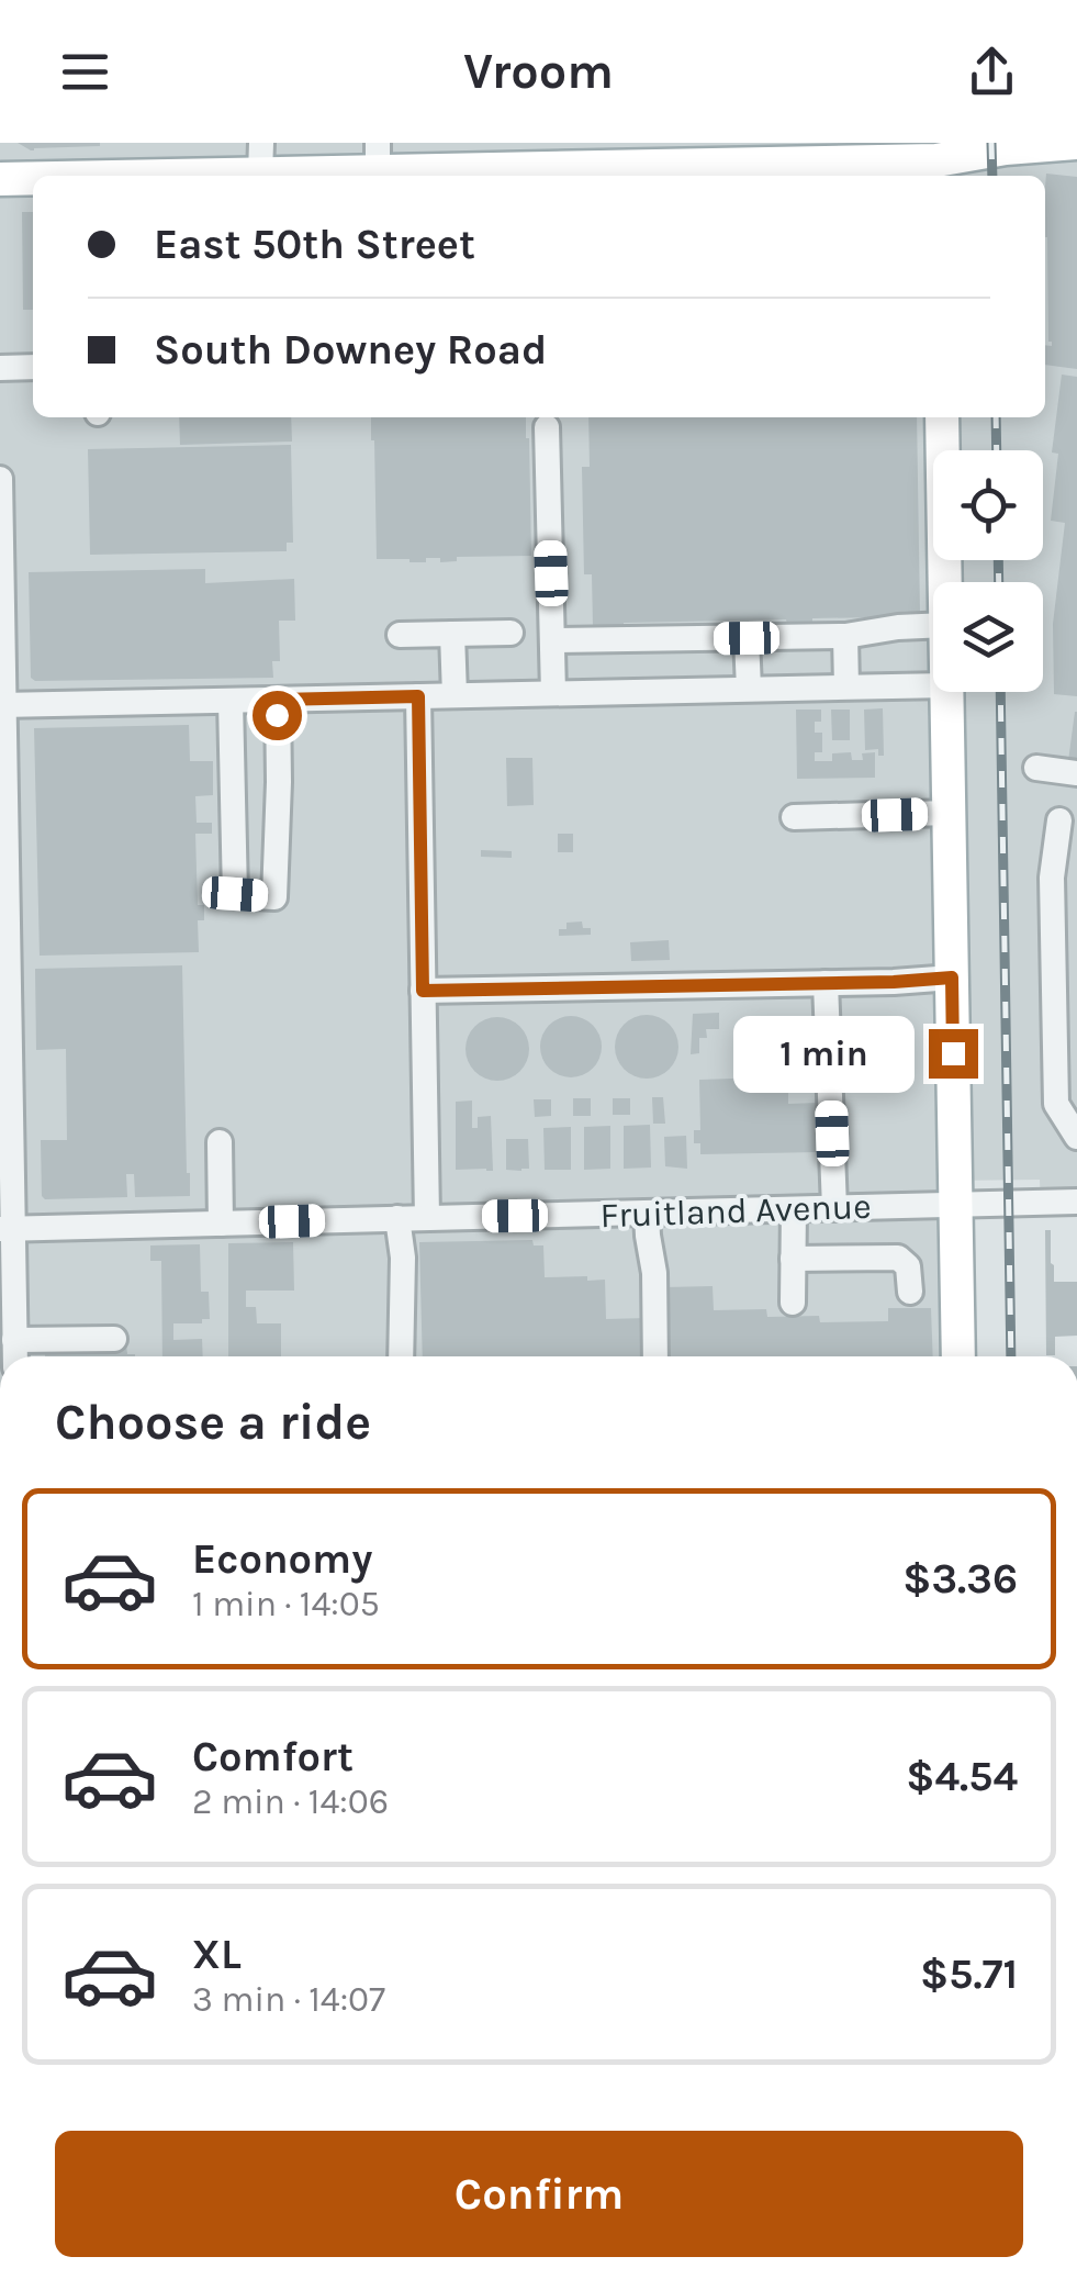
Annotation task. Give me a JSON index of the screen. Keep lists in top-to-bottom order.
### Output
{
  "streets": {
    "street": ["Fruitland Avenue"]
  },
  "page": {
    "header": "Vroom",
    "banner": ["East 50th Street", "South Downey Road"],
    "bubble": "1 min",
    "heading": "Choose a ride",
    "list": [
      {
        "name": "Economy",
        "note": "1 min · 14:05",
        "value": "$3.36"
      },
      {
        "name": "Comfort",
        "note": "2 min · 14:06",
        "value": "$4.54"
      },
      {
        "name": "XL",
        "note": "3 min · 14:07",
        "value": "$5.71"
      }
    ],
    "buttons": "Confirm"
  }
}
